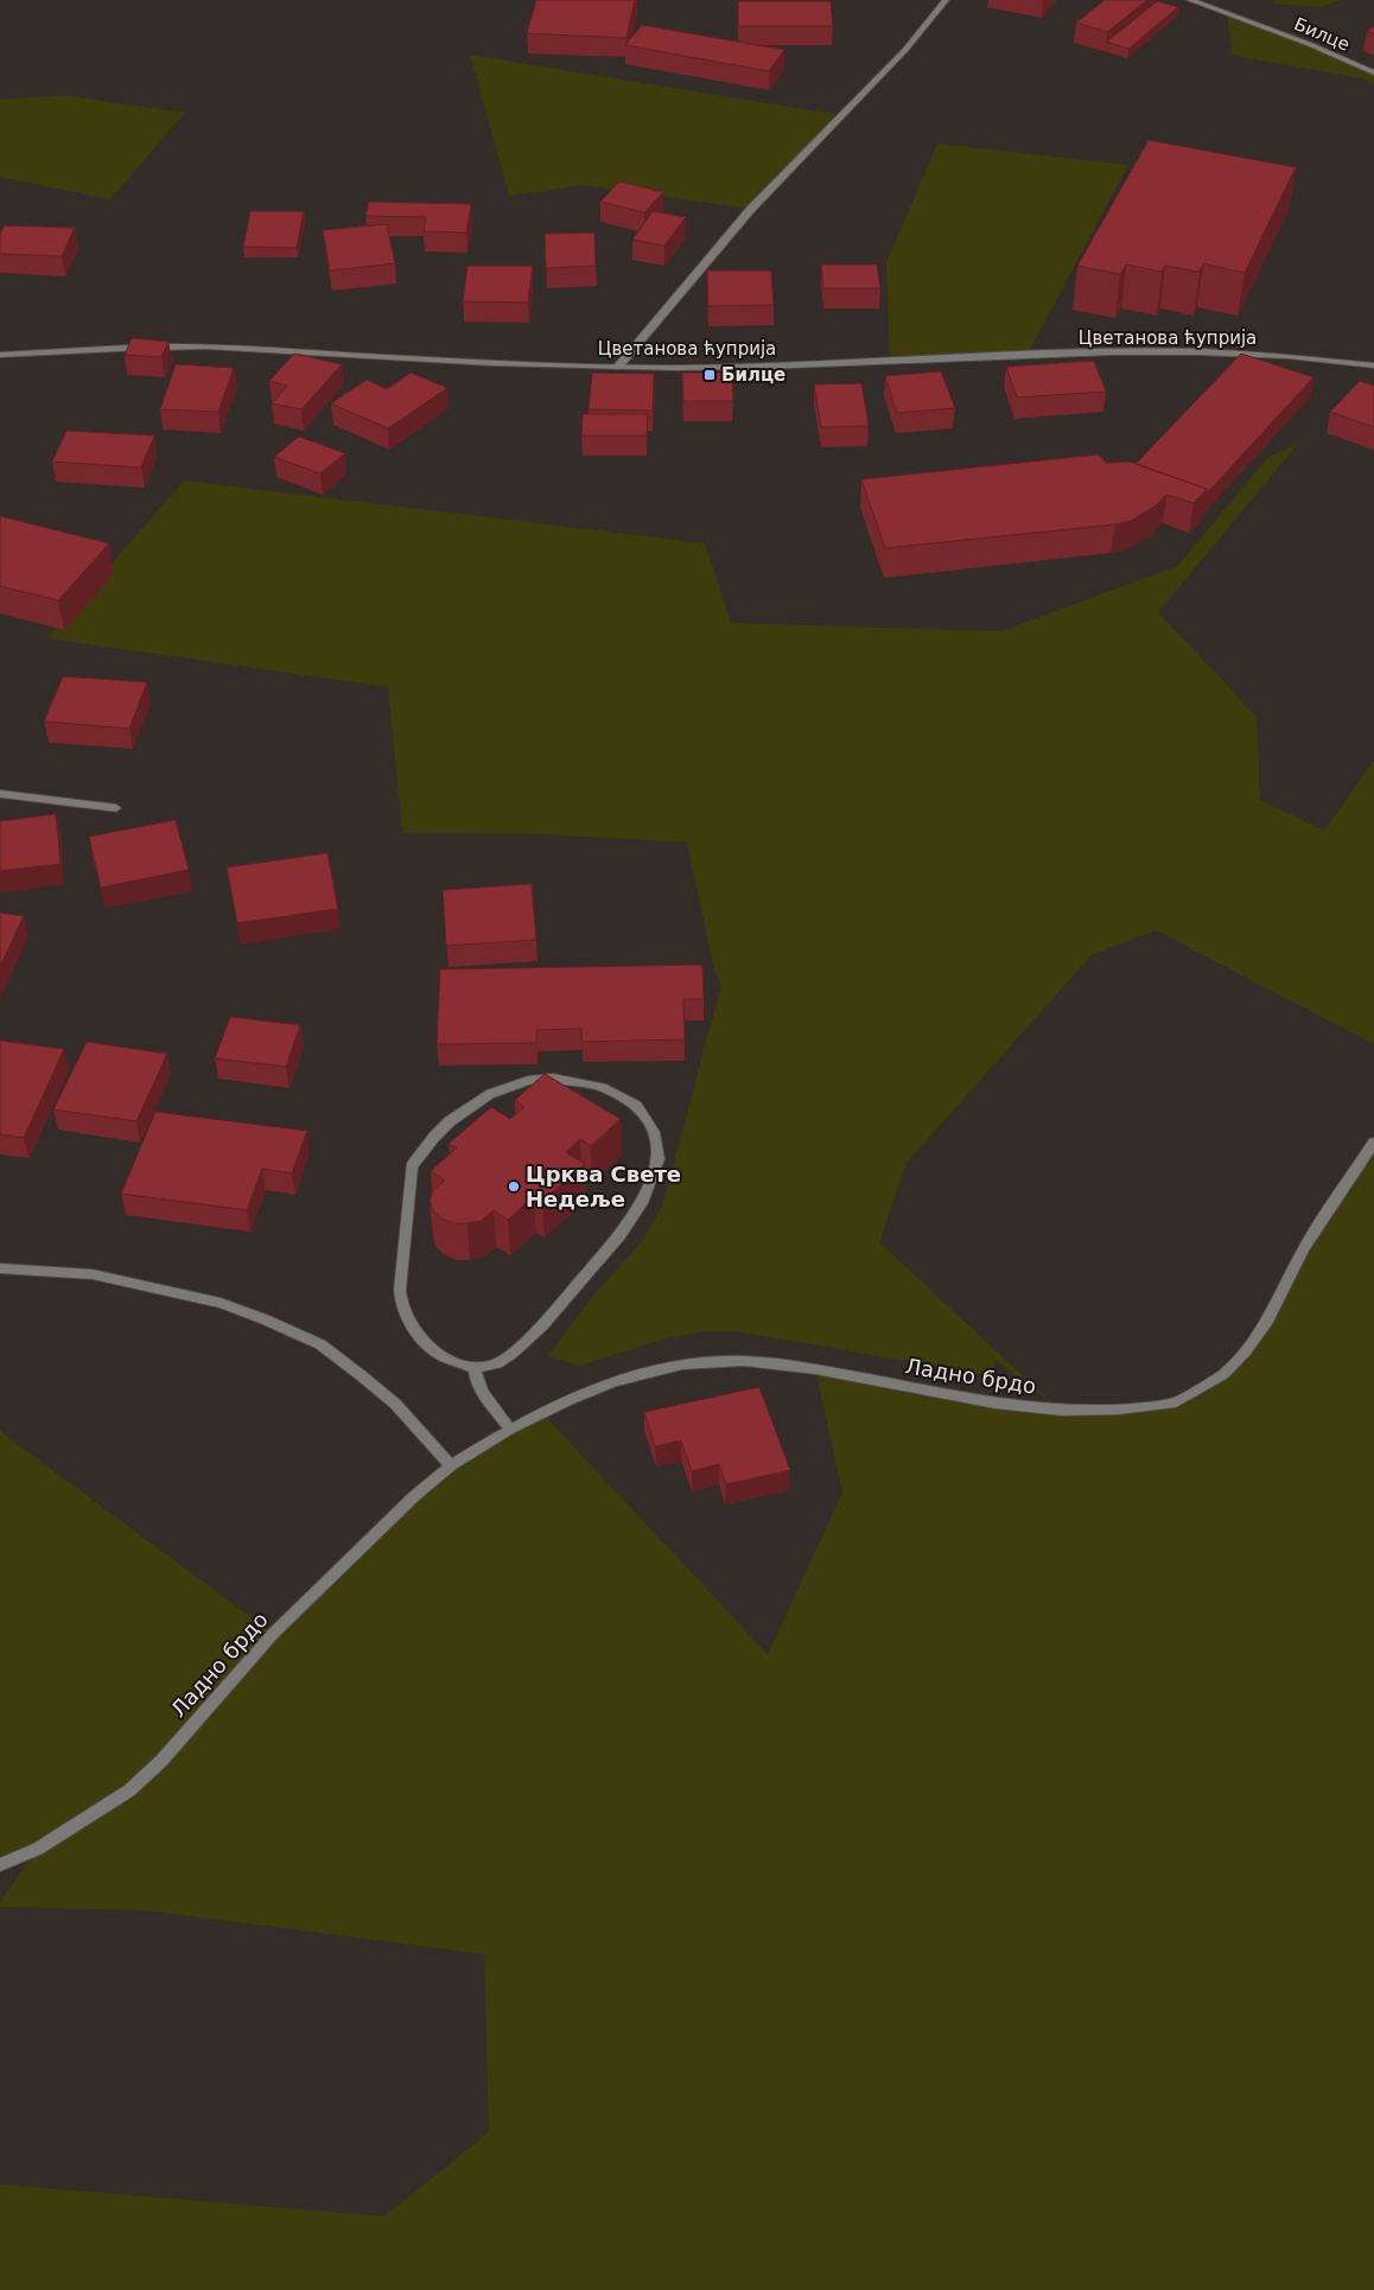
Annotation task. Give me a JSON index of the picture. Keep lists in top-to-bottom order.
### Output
{
  "streets": {
    "street": ["Билце", "Цветанова ћуприја", "Ладно брдо"]
  },
  "places": {
    "transit": ["Билце"],
    "other": ["Црква Свете Недеље"]
  }
}
